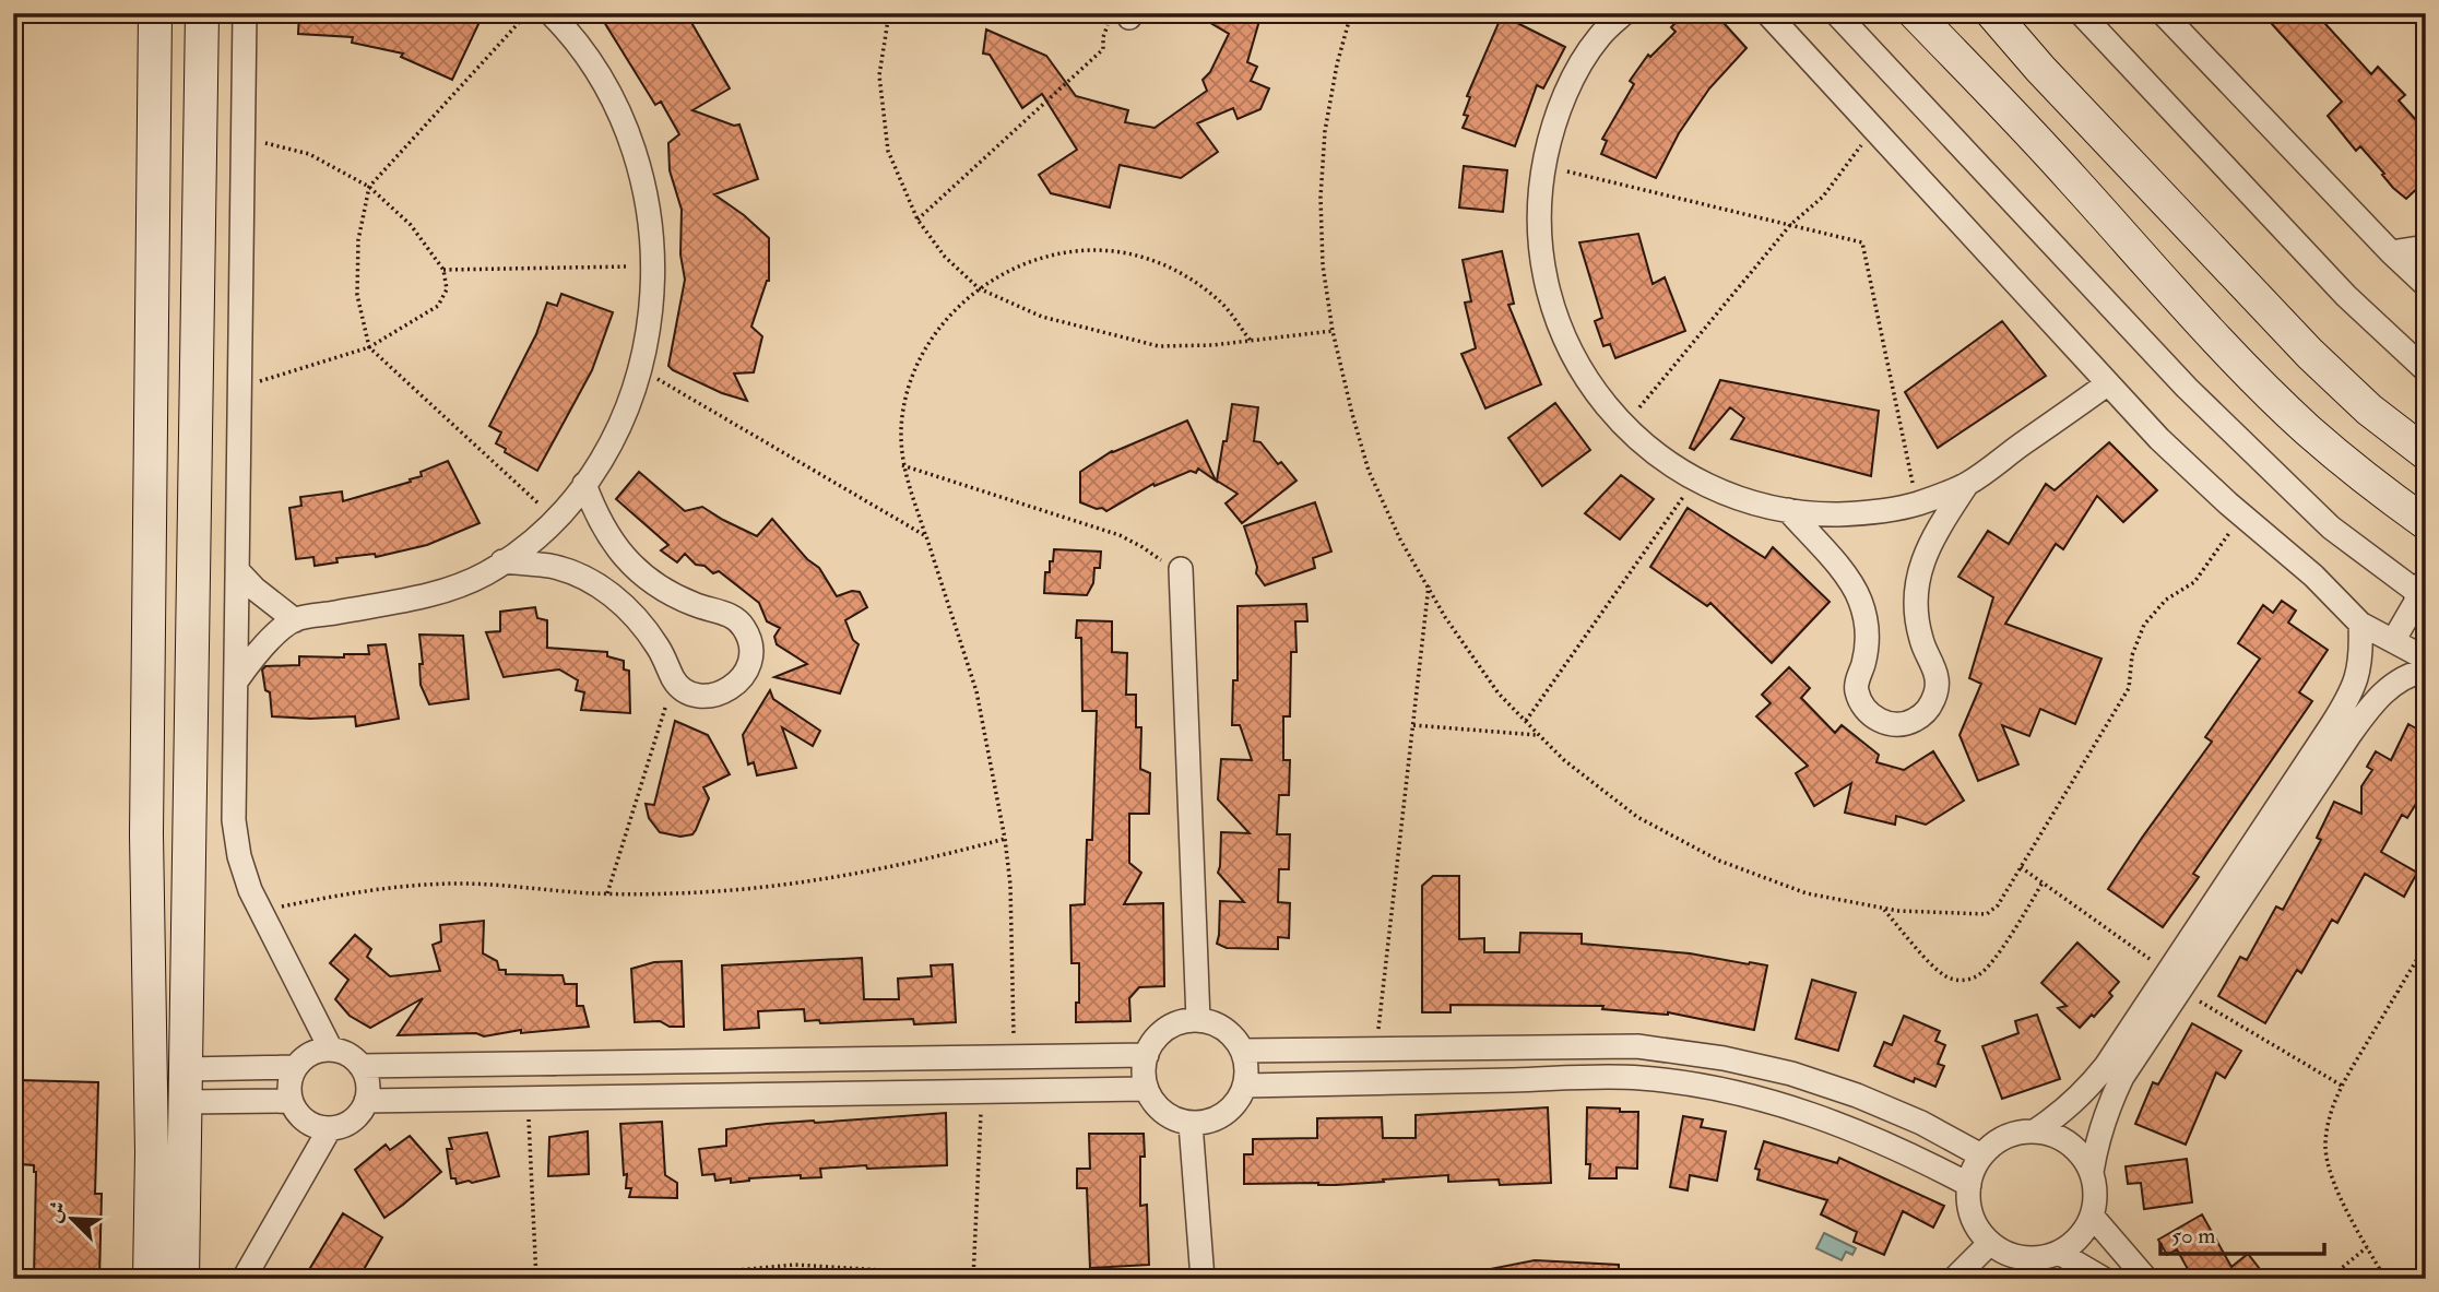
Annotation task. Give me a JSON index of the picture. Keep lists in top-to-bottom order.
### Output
{
  "scale_bar": "50 m",
  "north": "top left"
}
